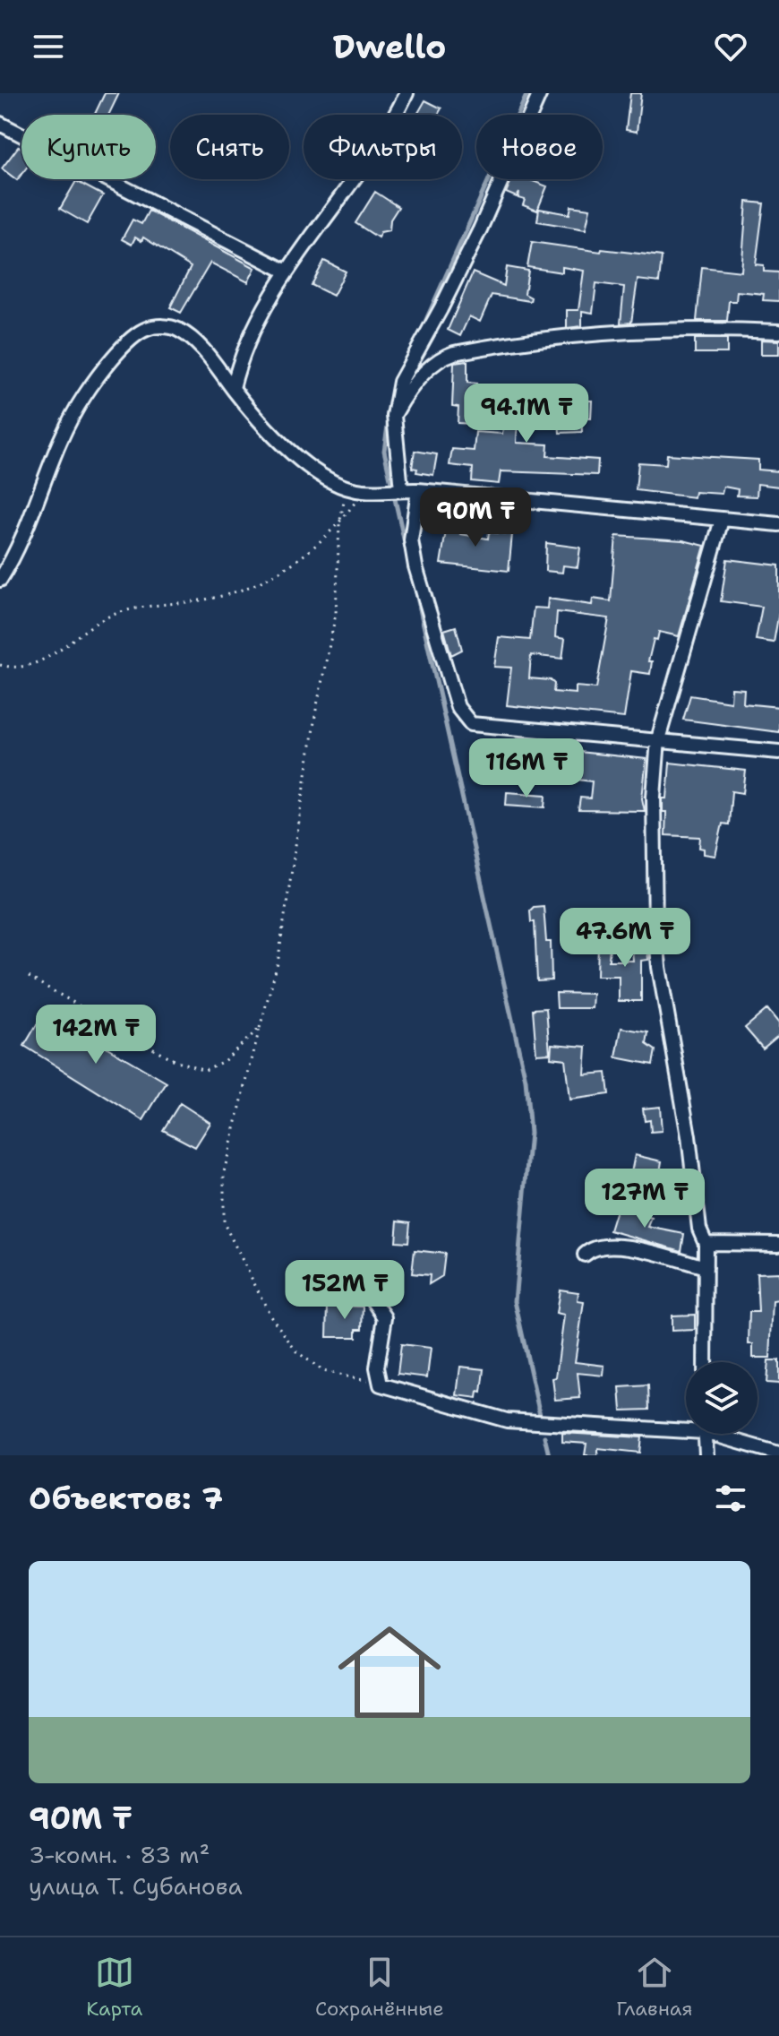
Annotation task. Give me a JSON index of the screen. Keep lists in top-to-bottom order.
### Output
{
  "page": {
    "header": "Dwello",
    "chip": [
      "Купить",
      "Снять",
      "Фильтры",
      "Новое"
    ],
    "price": [
      "94.1M ₸",
      "90M ₸",
      "116M ₸",
      "47.6M ₸",
      "142M ₸",
      "127M ₸",
      "152M ₸"
    ],
    "heading": "Объектов: 7",
    "list": [
      {
        "name": "90M ₸",
        "note": "3-комн. · 83 m² · улица Т. Субанова"
      }
    ],
    "tabs": ["Карта", "Сохранённые", "Главная"]
  }
}
